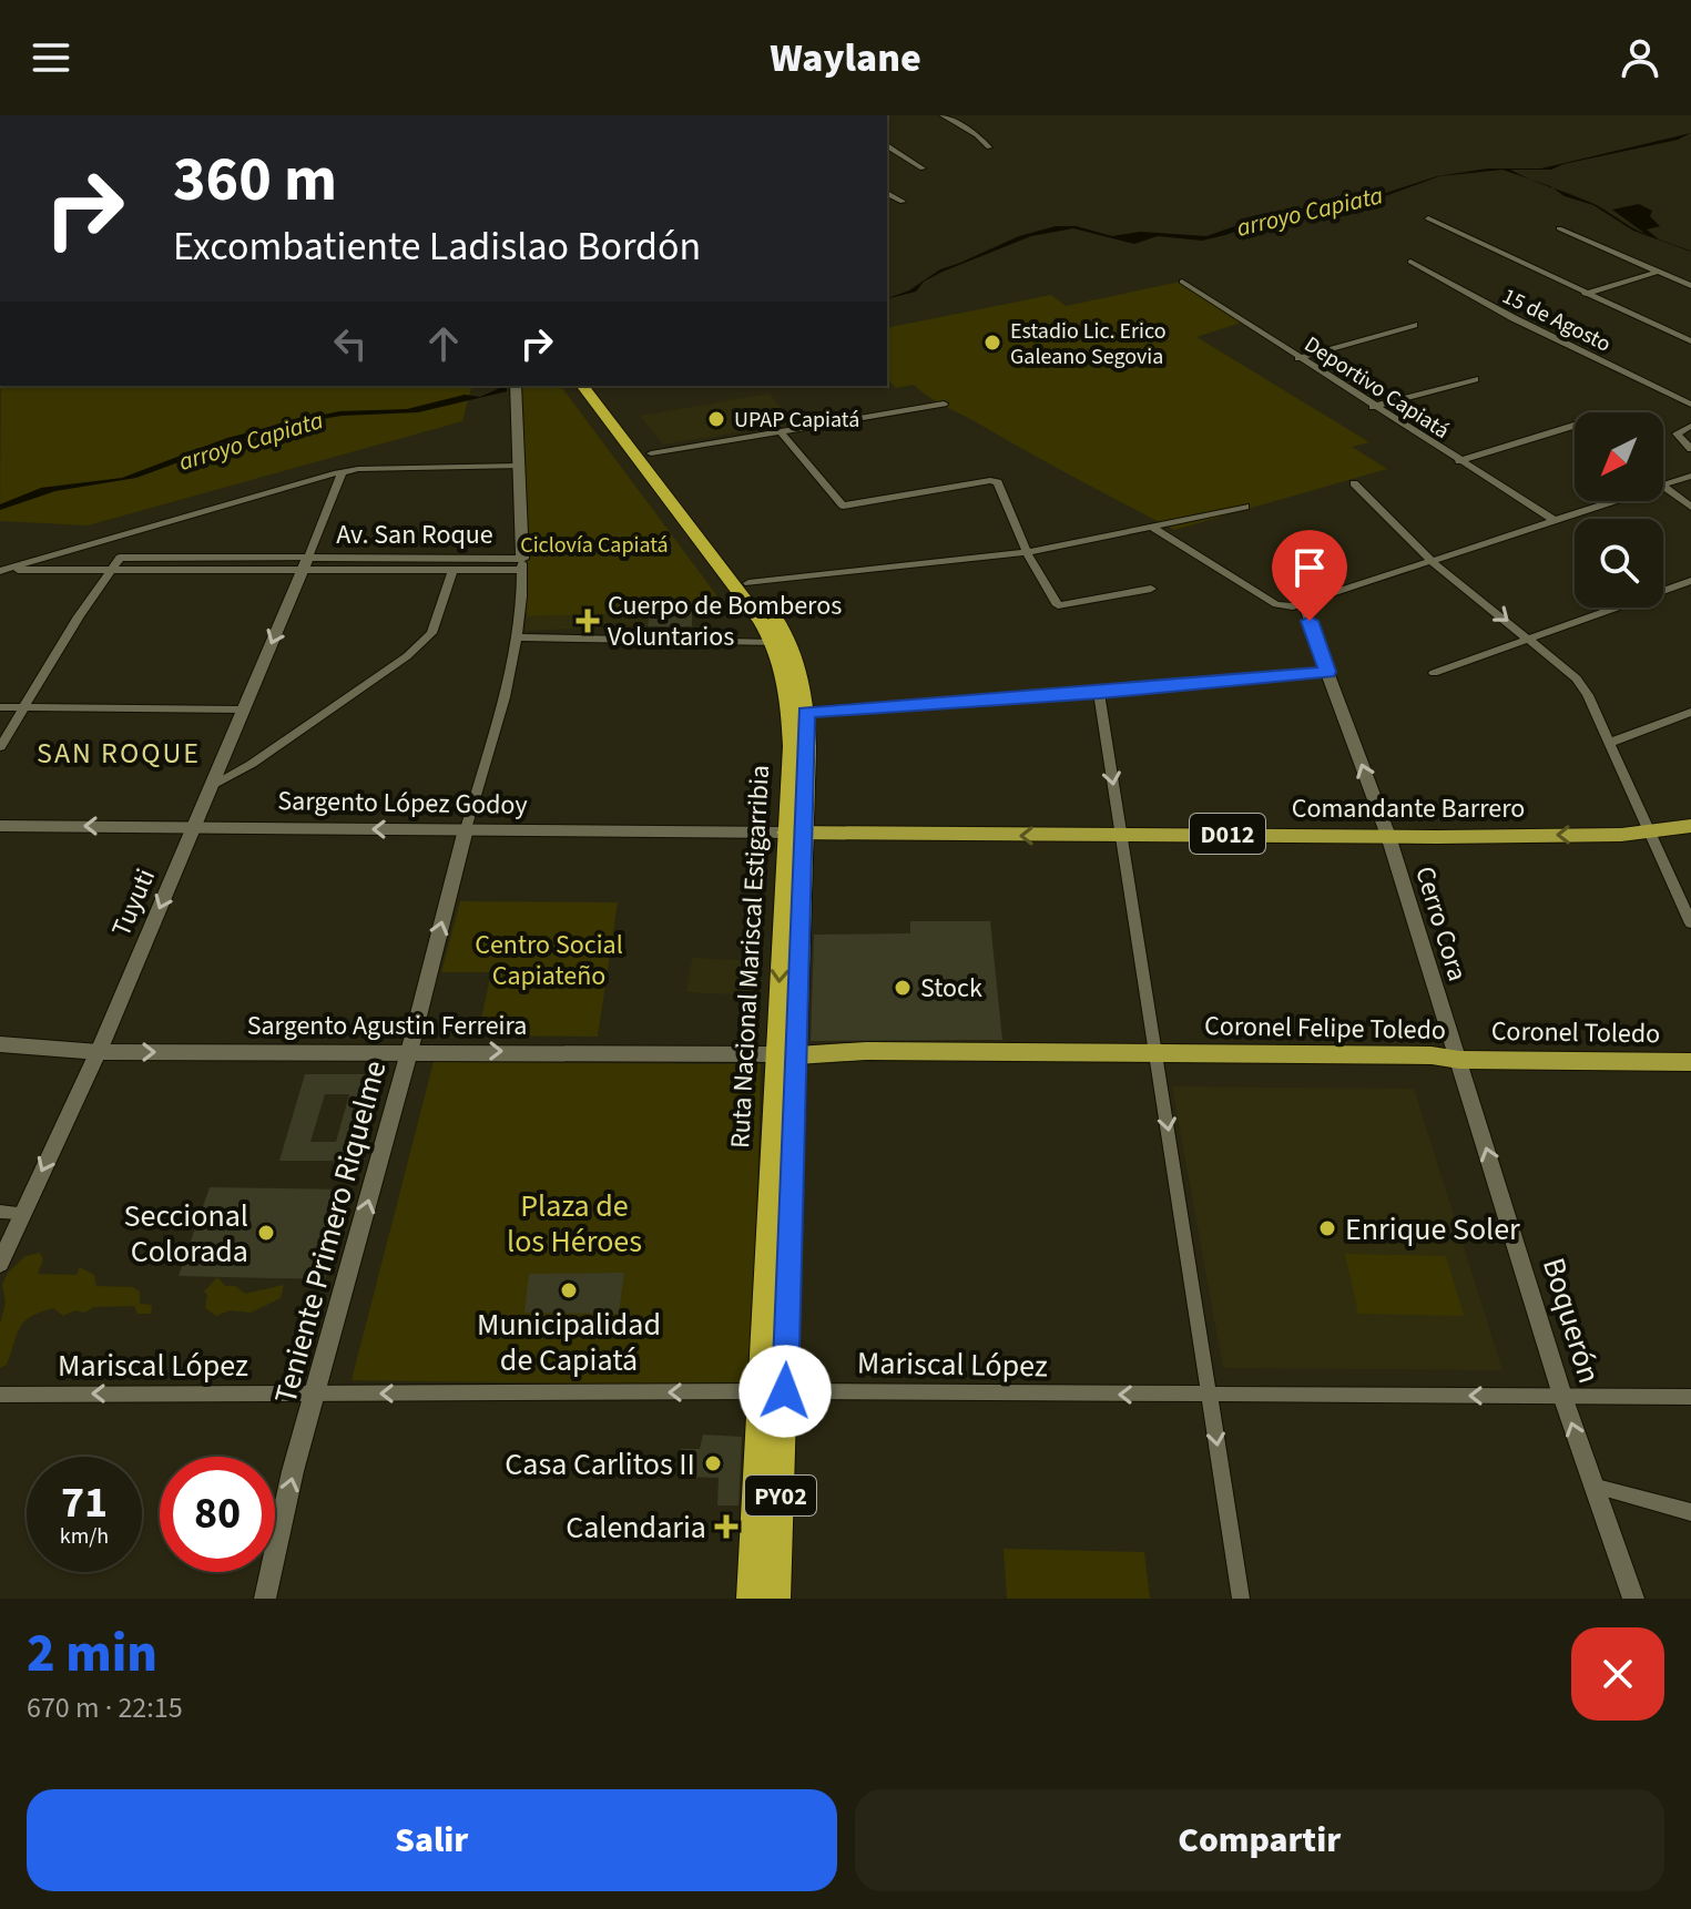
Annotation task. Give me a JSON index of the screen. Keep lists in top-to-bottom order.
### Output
{
  "streets": {
    "highway": ["Ruta Nacional Mariscal Estigarribia", "PY02"],
    "main road": [
      "Sargento López Godoy",
      "Comandante Barrero",
      "D012",
      "Sargento Agustin Ferreira",
      "Coronel Felipe Toledo",
      "Coronel Toledo"
    ],
    "street": [
      "15 de Agosto",
      "Deportivo Capiatá",
      "Av. San Roque",
      "Tuyuti",
      "Cerro Cora",
      "Teniente Primero Riquelme",
      "Boquerón",
      "Mariscal López"
    ]
  },
  "crossings": [
    ["Av. San Roque", "Tuyuti"],
    ["Sargento López Godoy", "Comandante Barrero"],
    ["Sargento López Godoy", "Tuyuti"],
    ["Sargento López Godoy", "Ruta Nacional Mariscal Estigarribia"],
    ["Sargento López Godoy", "Teniente Primero Riquelme"],
    ["Comandante Barrero", "Cerro Cora"],
    ["Comandante Barrero", "Ruta Nacional Mariscal Estigarribia"],
    ["Tuyuti", "Sargento Agustin Ferreira"],
    ["Cerro Cora", "Coronel Felipe Toledo"],
    ["Cerro Cora", "Coronel Toledo"],
    ["Cerro Cora", "Boquerón"],
    ["Ruta Nacional Mariscal Estigarribia", "Sargento Agustin Ferreira"],
    ["Ruta Nacional Mariscal Estigarribia", "Coronel Felipe Toledo"],
    ["Ruta Nacional Mariscal Estigarribia", "Mariscal López"],
    ["Sargento Agustin Ferreira", "Coronel Felipe Toledo"],
    ["Sargento Agustin Ferreira", "Teniente Primero Riquelme"],
    ["Coronel Felipe Toledo", "Coronel Toledo"],
    ["Coronel Felipe Toledo", "Boquerón"],
    ["Coronel Toledo", "Boquerón"],
    ["Teniente Primero Riquelme", "Mariscal López"],
    ["Boquerón", "Mariscal López"]
  ],
  "one_way": [
    "Sargento López Godoy",
    "Comandante Barrero",
    "Tuyuti",
    "Cerro Cora",
    "Sargento Agustin Ferreira",
    "Teniente Primero Riquelme",
    "Boquerón",
    "Mariscal López"
  ],
  "districts": ["SAN ROQUE"],
  "water": ["arroyo Capiata"],
  "parks": ["Ciclovía Capiatá", "Centro Social Capiateño", "Plaza de los Héroes"],
  "places": {
    "other": [
      "Estadio Lic. Erico Galeano Segovia",
      "UPAP Capiatá",
      "Stock",
      "Enrique Soler",
      "Seccional Colorada",
      "Municipalidad de Capiatá",
      "Casa Carlitos II"
    ],
    "health": ["Cuerpo de Bomberos Voluntarios", "Calendaria"]
  },
  "north": "bottom left",
  "page": {
    "header": "Waylane",
    "turn": ["360 m", "Excombatiente Ladislao Bordón"],
    "speed": "71 km/h",
    "limit": "80",
    "heading": ["2 min", "670 m · 22:15"],
    "buttons": ["Salir", "Compartir"]
  }
}
